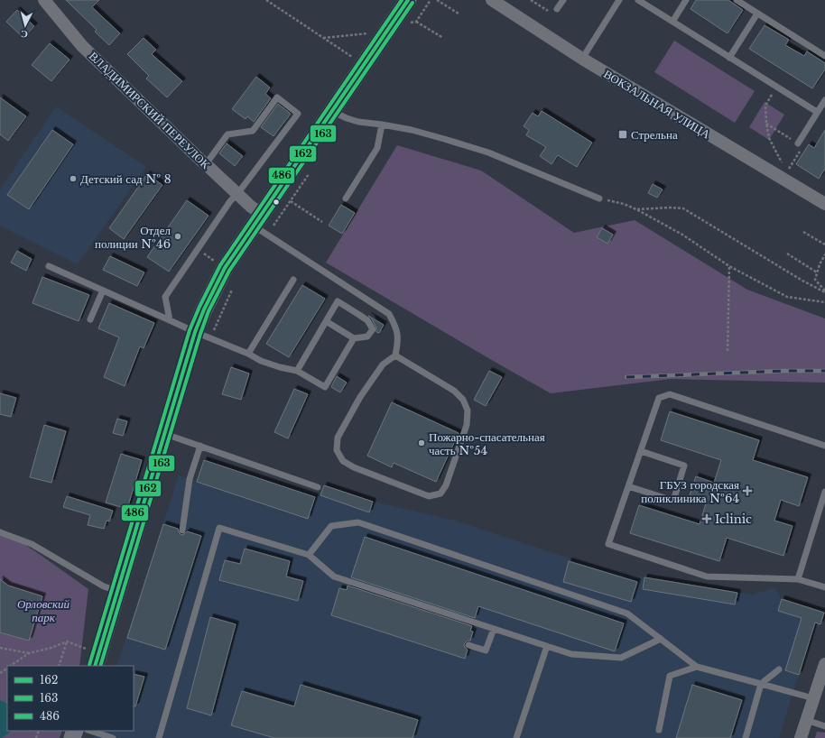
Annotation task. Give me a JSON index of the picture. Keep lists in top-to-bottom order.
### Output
{
  "streets": {
    "street": ["ВОКЗАЛЬНАЯ УЛИЦА", "ВЛАДИМИРСКИЙ ПЕРЕУЛОК"]
  },
  "parks": ["Орловский парк"],
  "places": {
    "transit": ["Стрельна"],
    "other": ["Детский сад № 8", "Отдел полиции №46", "Пожарно-спасательная часть №54"],
    "health": ["ГБУЗ городская поликлиника №64", "Iclinic"]
  },
  "lines": ["transit line 162", "transit line 486", "transit line 163"],
  "legend": ["162", "163", "486"],
  "north": "bottom"
}
